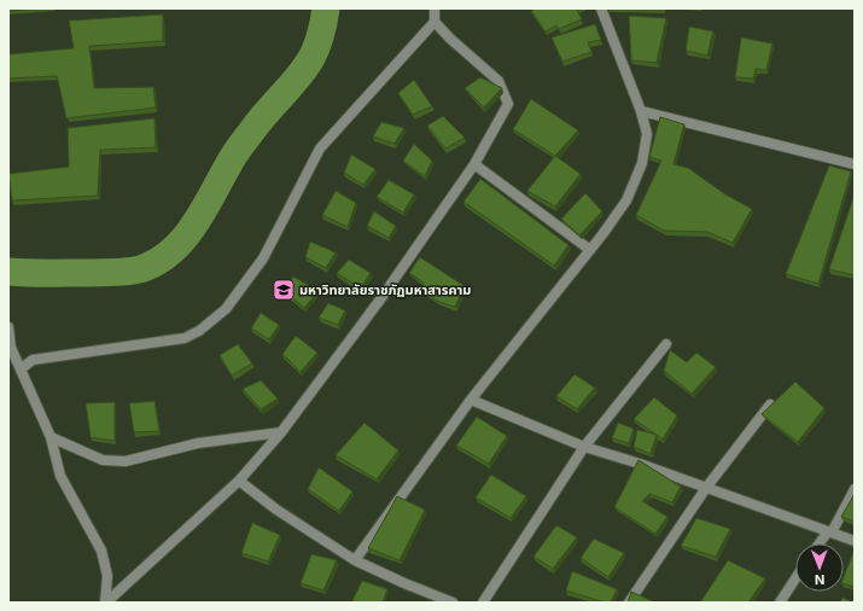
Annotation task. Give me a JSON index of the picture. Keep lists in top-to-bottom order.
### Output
{
  "places": {
    "school or university": ["มหาวิทยาลัยราชภัฏมหาสารคาม"]
  },
  "north": "bottom"
}
